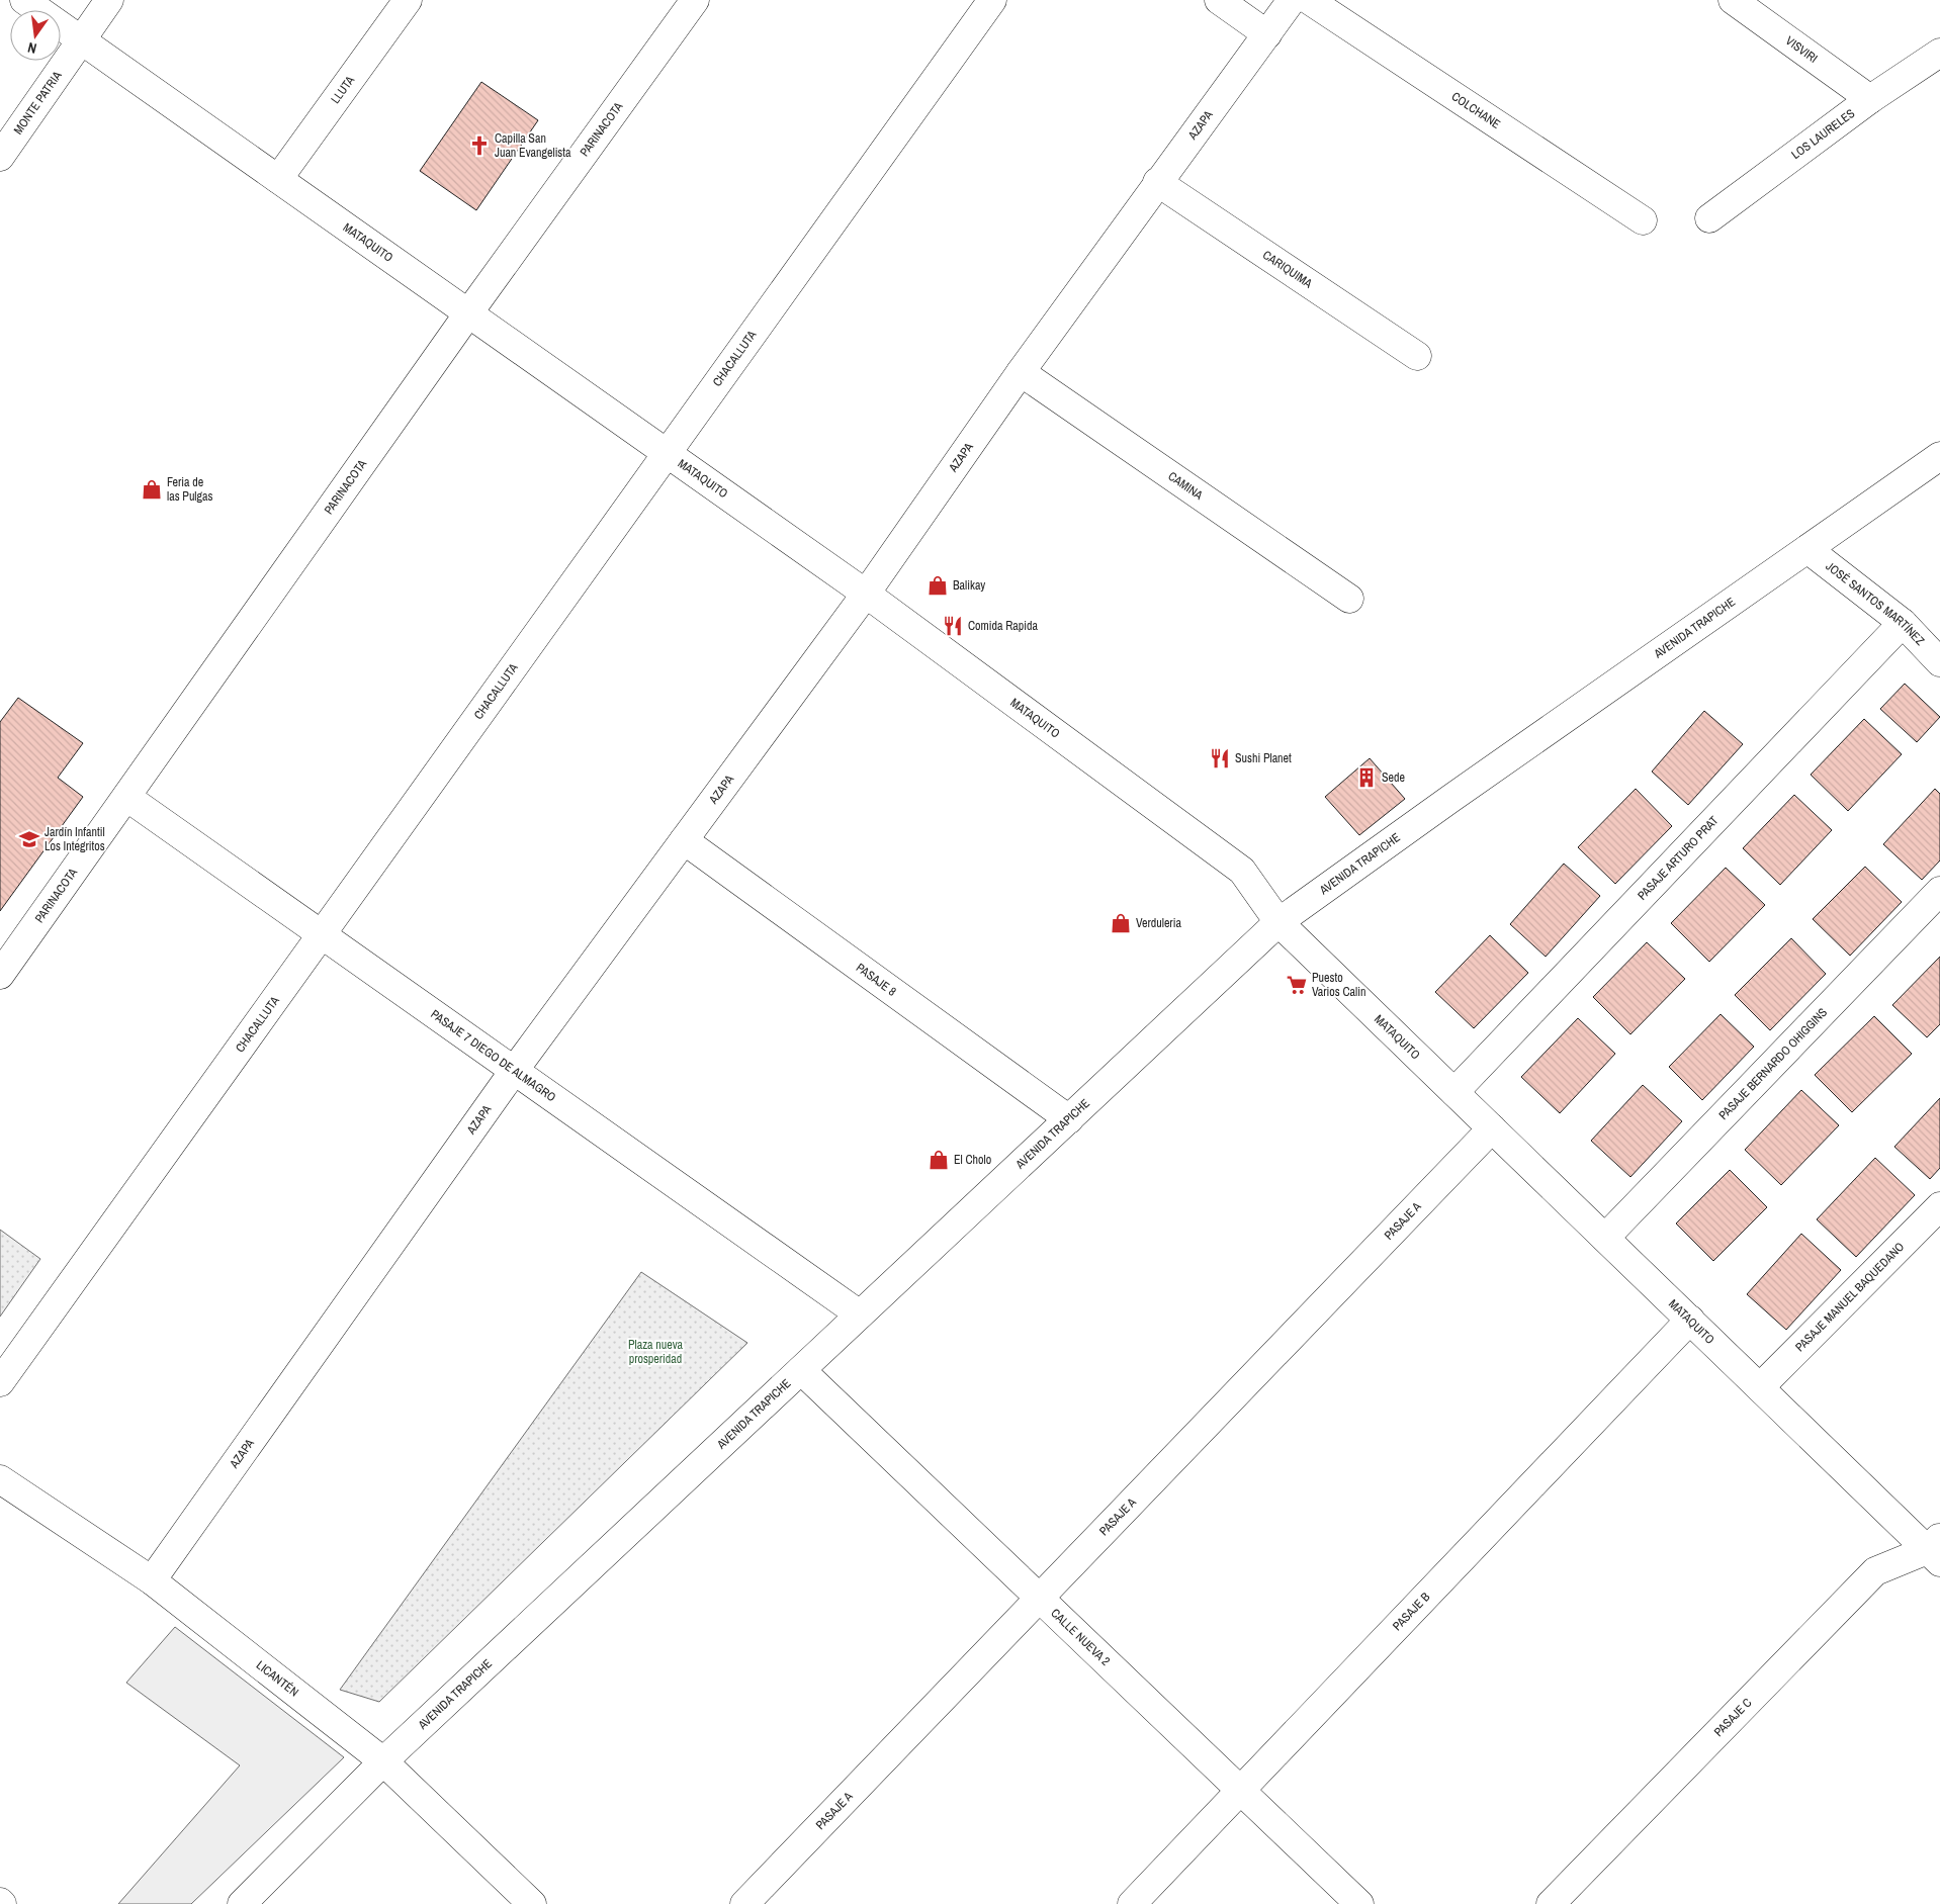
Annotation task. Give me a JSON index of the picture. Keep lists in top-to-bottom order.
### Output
{
  "streets": {
    "street": [
      "VISVIRI",
      "LLUTA",
      "MONTE PATRIA",
      "COLCHANE",
      "AZAPA",
      "PARINACOTA",
      "LOS LAURELES",
      "MATAQUITO",
      "CARIQUIMA",
      "CHACALLUTA",
      "CAMINA",
      "JOSÉ SANTOS MARTÍNEZ",
      "AVENIDA TRAPICHE",
      "PASAJE ARTURO PRAT",
      "PASAJE 8",
      "PASAJE 7 DIEGO DE ALMAGRO",
      "PASAJE BERNARDO OHIGGINS",
      "PASAJE A",
      "PASAJE MANUEL BAQUEDANO",
      "PASAJE B",
      "CALLE NUEVA 2",
      "LICANTÉN",
      "PASAJE C"
    ]
  },
  "crossings": [
    ["VISVIRI", "LOS LAURELES"],
    ["LLUTA", "MATAQUITO"],
    ["MONTE PATRIA", "MATAQUITO"],
    ["AZAPA", "MATAQUITO"],
    ["AZAPA", "CARIQUIMA"],
    ["AZAPA", "CAMINA"],
    ["AZAPA", "PASAJE 8"],
    ["AZAPA", "PASAJE 7 DIEGO DE ALMAGRO"],
    ["AZAPA", "LICANTÉN"],
    ["PARINACOTA", "MATAQUITO"],
    ["PARINACOTA", "PASAJE 7 DIEGO DE ALMAGRO"],
    ["MATAQUITO", "CHACALLUTA"],
    ["MATAQUITO", "AVENIDA TRAPICHE"],
    ["MATAQUITO", "PASAJE ARTURO PRAT"],
    ["MATAQUITO", "PASAJE BERNARDO OHIGGINS"],
    ["MATAQUITO", "PASAJE A"],
    ["MATAQUITO", "PASAJE MANUEL BAQUEDANO"],
    ["MATAQUITO", "PASAJE B"],
    ["MATAQUITO", "PASAJE C"],
    ["CHACALLUTA", "PASAJE 7 DIEGO DE ALMAGRO"],
    ["JOSÉ SANTOS MARTÍNEZ", "AVENIDA TRAPICHE"],
    ["JOSÉ SANTOS MARTÍNEZ", "PASAJE ARTURO PRAT"],
    ["AVENIDA TRAPICHE", "PASAJE 8"],
    ["AVENIDA TRAPICHE", "PASAJE 7 DIEGO DE ALMAGRO"],
    ["AVENIDA TRAPICHE", "CALLE NUEVA 2"],
    ["AVENIDA TRAPICHE", "LICANTÉN"],
    ["PASAJE A", "CALLE NUEVA 2"],
    ["PASAJE B", "CALLE NUEVA 2"]
  ],
  "parks": ["Plaza nueva prosperidad"],
  "places": {
    "church": ["Capilla San Juan Evangelista"],
    "shop": [
      "Feria de las Pulgas",
      "Balikay",
      "Verduleria",
      "El Cholo"
    ],
    "restaurant": ["Comida Rapida", "Sushi Planet"],
    "building": ["Sede"],
    "school or university": ["Jardín Infantil Los Integritos"],
    "supermarket": ["Puesto Varios Calin"]
  },
  "north": "bottom"
}
